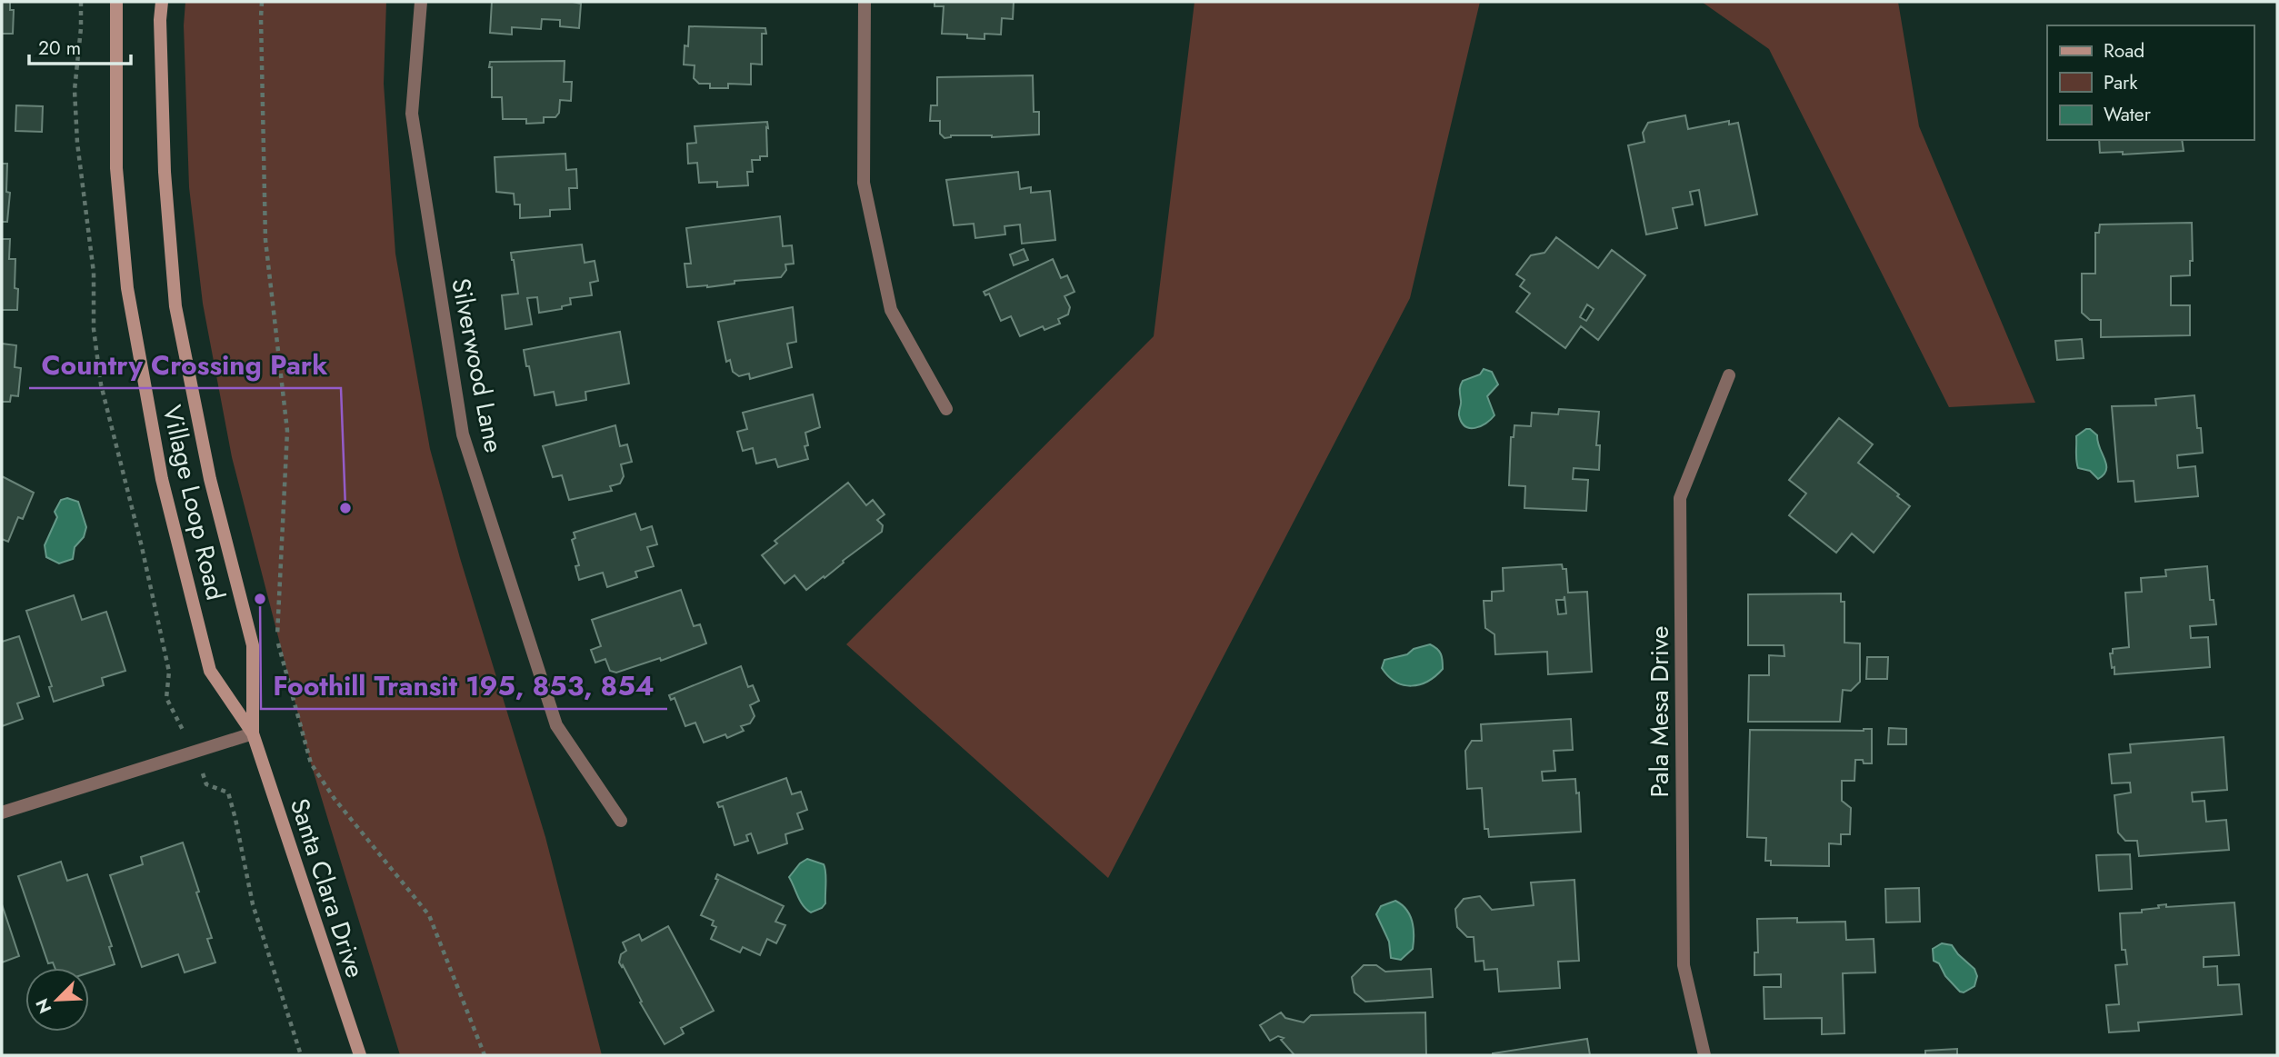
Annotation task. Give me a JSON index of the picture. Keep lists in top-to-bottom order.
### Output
{
  "streets": {
    "main road": ["Village Loop Road", "Santa Clara Drive"],
    "street": ["Silverwood Lane", "Pala Mesa Drive"]
  },
  "crossings": [
    ["Village Loop Road", "Santa Clara Drive"]
  ],
  "places": ["Country Crossing Park", "Foothill Transit 195, 853, 854"],
  "legend": ["Road", "Park", "Water"],
  "scale_bar": "20 m",
  "north": "bottom left"
}
